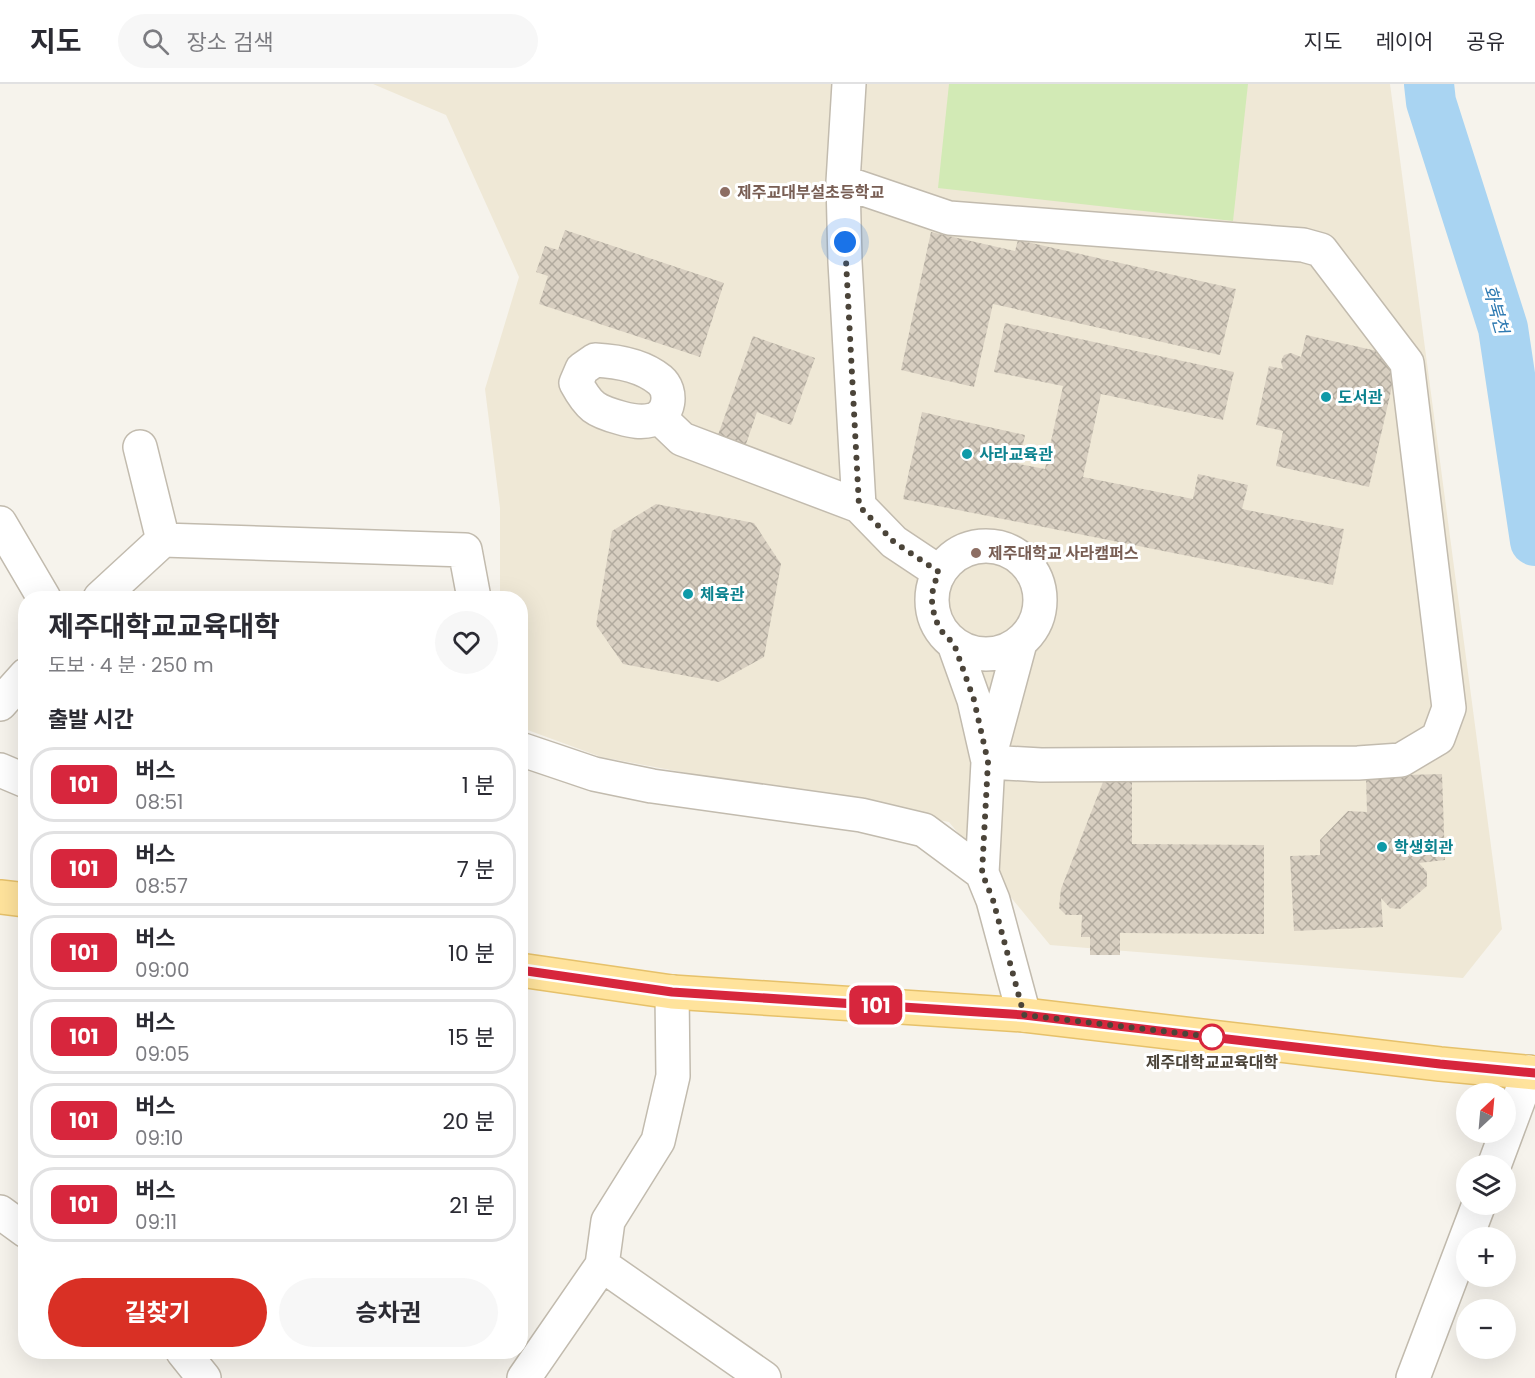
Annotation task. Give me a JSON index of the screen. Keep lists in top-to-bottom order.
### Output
{
  "water": ["화북천"],
  "places": [
    "제주교대부설초등학교",
    "도서관",
    "사라교육관",
    "제주대학교 사라캠퍼스",
    "체육관",
    "학생회관",
    "제주대학교교육대학"
  ],
  "lines": ["bus line 101"],
  "north": "top right",
  "page": {
    "header": "지도",
    "search": "장소 검색",
    "nav": ["지도", "레이어", "공유"],
    "on_map": "101",
    "heading": [
      ["제주대학교교육대학", "도보 · 4 분 · 250 m"],
      "출발 시간"
    ],
    "list": [
      {
        "mark": "101",
        "name": "버스",
        "note": "08:51",
        "value": "1 분"
      },
      {
        "mark": "101",
        "name": "버스",
        "note": "08:57",
        "value": "7 분"
      },
      {
        "mark": "101",
        "name": "버스",
        "note": "09:00",
        "value": "10 분"
      },
      {
        "mark": "101",
        "name": "버스",
        "note": "09:05",
        "value": "15 분"
      },
      {
        "mark": "101",
        "name": "버스",
        "note": "09:10",
        "value": "20 분"
      },
      {
        "mark": "101",
        "name": "버스",
        "note": "09:11",
        "value": "21 분"
      }
    ],
    "map_buttons": ["+", "−"],
    "buttons": ["길찾기", "승차권"]
  }
}
